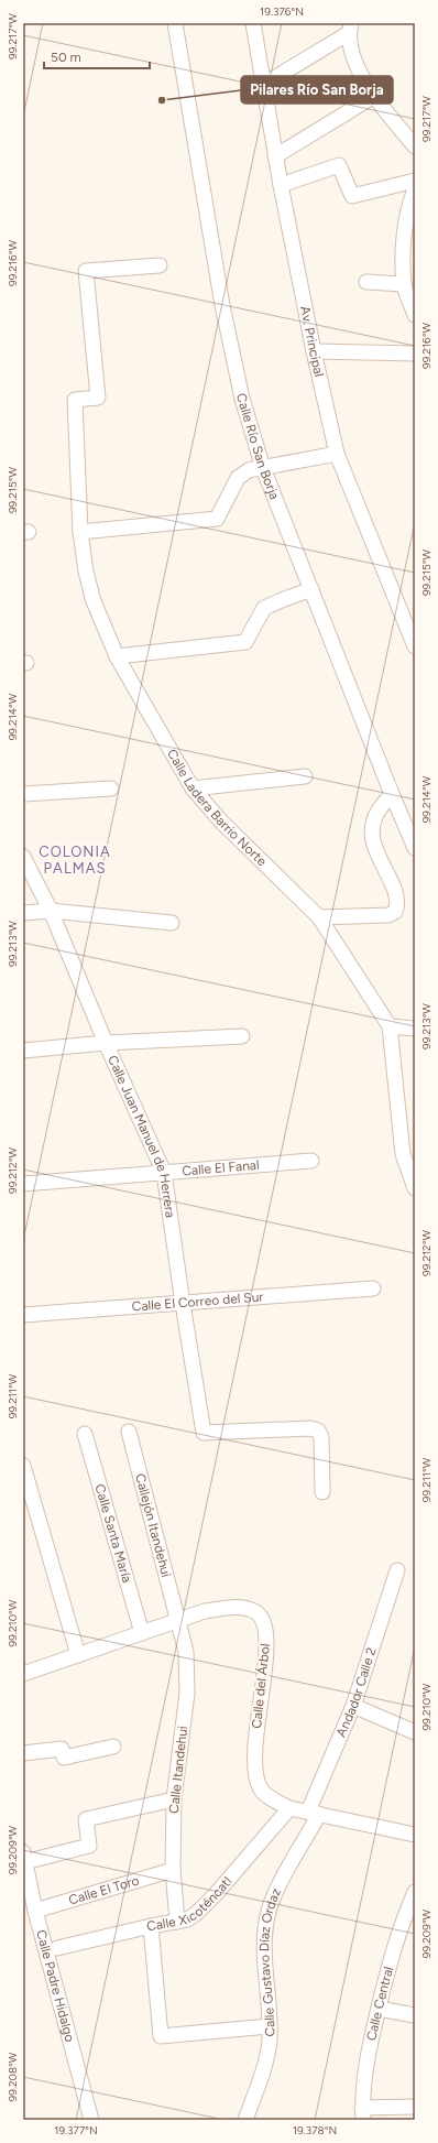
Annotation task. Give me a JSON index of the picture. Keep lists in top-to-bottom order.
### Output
{
  "streets": {
    "street": [
      "Av. Principal",
      "Calle Río San Borja",
      "Calle Ladera Barrio Norte",
      "Calle Juan Manuel de Herrera",
      "Calle El Fanal",
      "Calle El Correo del Sur",
      "Callejón Itandehui",
      "Calle Santa María",
      "Calle del Árbol",
      "Andador Calle 2",
      "Calle Itandehui",
      "Calle El Toro",
      "Calle Xicoténcatl",
      "Calle Gustavo Díaz Ordaz",
      "Calle Padre Hidalgo",
      "Calle Central"
    ]
  },
  "crossings": [
    ["Calle Juan Manuel de Herrera", "Calle El Fanal"],
    ["Calle Juan Manuel de Herrera", "Calle El Correo del Sur"],
    ["Callejón Itandehui", "Calle del Árbol"],
    ["Callejón Itandehui", "Calle Itandehui"],
    ["Calle Santa María", "Calle del Árbol"],
    ["Calle del Árbol", "Andador Calle 2"],
    ["Calle del Árbol", "Calle Itandehui"],
    ["Calle del Árbol", "Calle Xicoténcatl"],
    ["Calle del Árbol", "Calle Gustavo Díaz Ordaz"],
    ["Andador Calle 2", "Calle Gustavo Díaz Ordaz"],
    ["Calle Itandehui", "Calle El Toro"],
    ["Calle Itandehui", "Calle Xicoténcatl"],
    ["Calle El Toro", "Calle Padre Hidalgo"]
  ],
  "districts": ["COLONIA PALMAS"],
  "places": ["Pilares Río San Borja"],
  "scale_bar": "50 m",
  "coordinates": [
    "19.376°N",
    "99.217°W",
    "99.216°W",
    "99.215°W",
    "99.214°W",
    "99.213°W",
    "99.212°W",
    "99.211°W",
    "99.210°W",
    "99.209°W",
    "99.208°W",
    "19.377°N",
    "19.378°N"
  ]
}
